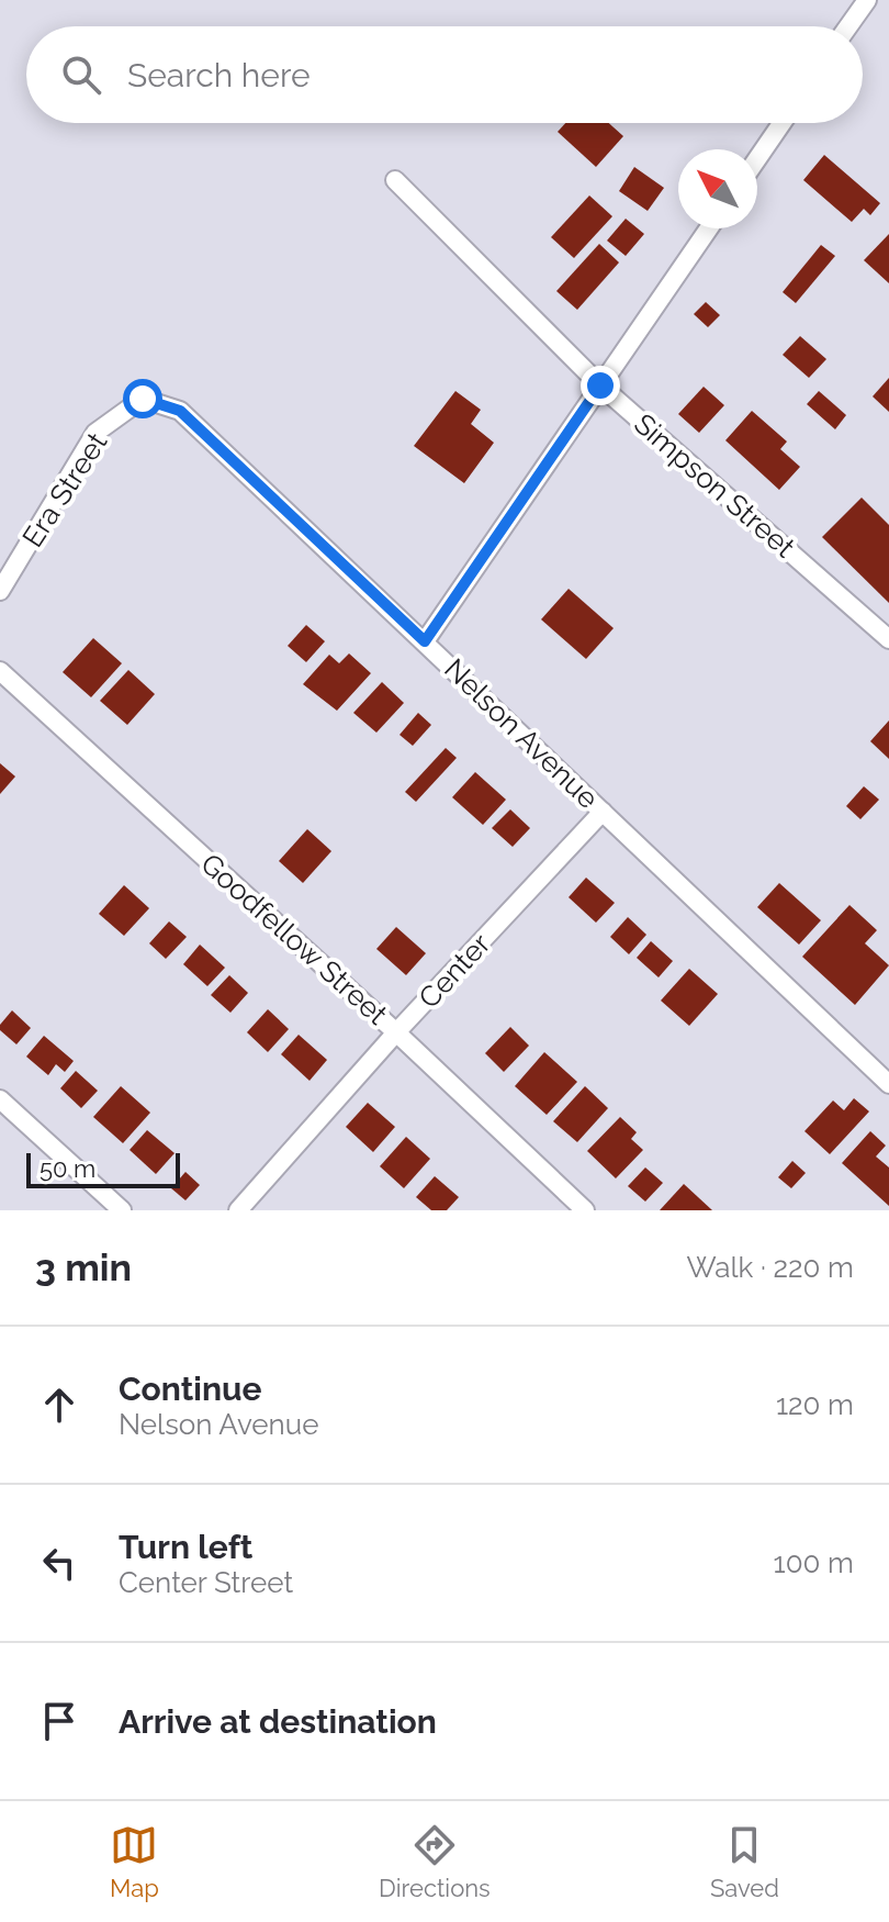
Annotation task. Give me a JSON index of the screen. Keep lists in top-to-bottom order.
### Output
{
  "streets": {
    "street": [
      "Simpson Street",
      "Era Street",
      "Nelson Avenue",
      "Goodfellow Street",
      "Center"
    ]
  },
  "crossings": [
    ["Era Street", "Nelson Avenue"],
    ["Nelson Avenue", "Center"],
    ["Goodfellow Street", "Center"]
  ],
  "scale_bar": "50 m",
  "north": "top left",
  "page": {
    "search": "Search here",
    "scale": "50 m",
    "heading": ["3 min", "Walk · 220 m"],
    "list": [
      ["Continue", "Nelson Avenue", "120 m"],
      ["Turn left", "Center Street", "100 m"],
      "Arrive at destination"
    ],
    "nav": ["Map", "Directions", "Saved"]
  }
}
